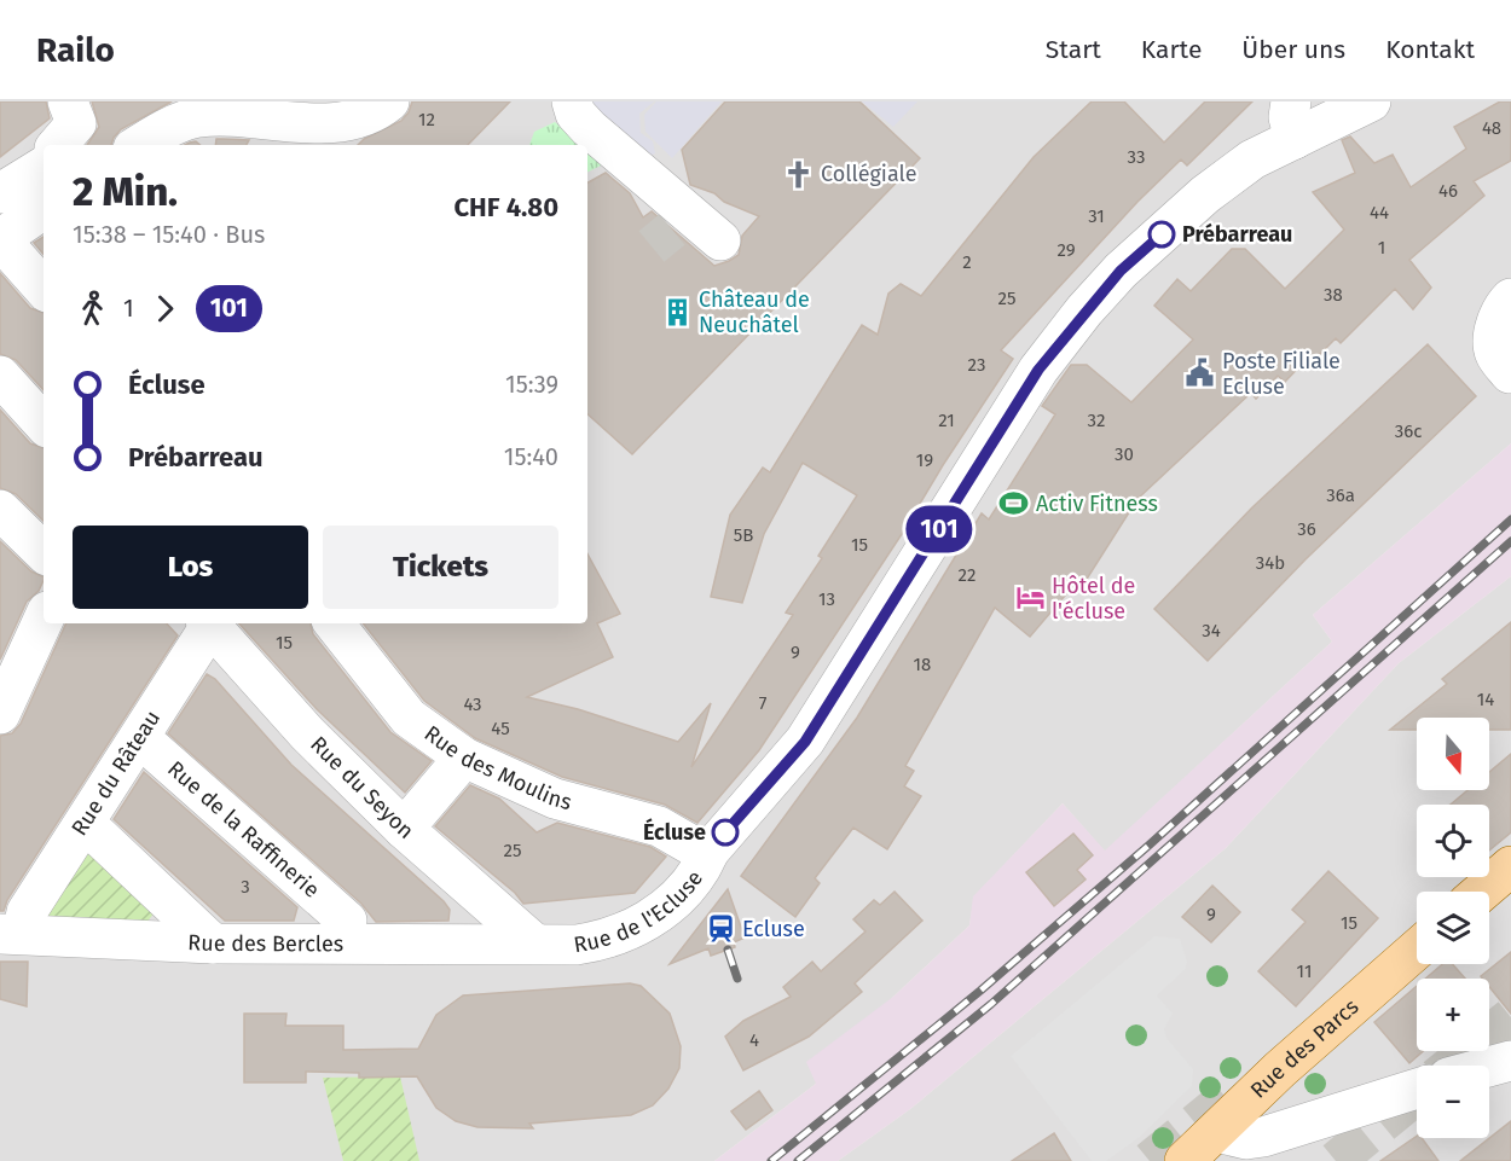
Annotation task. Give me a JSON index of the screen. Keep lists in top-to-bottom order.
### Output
{
  "streets": {
    "main road": ["Rue des Parcs"],
    "street": [
      "Rue des Moulins",
      "Rue du Râteau",
      "Rue du Seyon",
      "Rue de la Raffinerie",
      "Rue de l'Ecluse",
      "Rue des Bercles"
    ]
  },
  "crossings": [
    ["Rue des Moulins", "Rue de l'Ecluse"],
    ["Rue du Râteau", "Rue de la Raffinerie"],
    ["Rue du Râteau", "Rue des Bercles"],
    ["Rue du Seyon", "Rue de l'Ecluse"],
    ["Rue du Seyon", "Rue des Bercles"],
    ["Rue de l'Ecluse", "Rue des Bercles"]
  ],
  "places": {
    "church": ["Collégiale"],
    "other": ["Prébarreau", "Écluse"],
    "building": ["Château de Neuchâtel"],
    "public building": ["Poste Filiale Ecluse"],
    "sports": ["Activ Fitness"],
    "hotel": ["Hôtel de l'écluse"],
    "station": ["Ecluse"]
  },
  "lines": ["bus line 101"],
  "house_numbers": [
    "12",
    "48",
    "33",
    "46",
    "44",
    "31",
    "1",
    "29",
    "2",
    "38",
    "25",
    "23",
    "21",
    "32",
    "36c",
    "30",
    "19",
    "36a",
    "36",
    "5B",
    "15",
    "34b",
    "22",
    "13",
    "34",
    "15",
    "9",
    "18",
    "14",
    "7",
    "43",
    "45",
    "25",
    "3",
    "9",
    "15",
    "11",
    "4"
  ],
  "north": "bottom",
  "page": {
    "header": "Railo",
    "nav": [
      "Start",
      "Karte",
      "Über uns",
      "Kontakt"
    ],
    "on_map": "101",
    "heading": ["2 Min.", "15:38 – 15:40 · Bus", "CHF 4.80"],
    "legs": ["1", "101"],
    "list": [
      {
        "name": "Écluse",
        "value": "15:39"
      },
      {
        "name": "Prébarreau",
        "value": "15:40"
      }
    ],
    "buttons": ["Los", "Tickets"],
    "map_buttons": ["+", "−"]
  }
}
